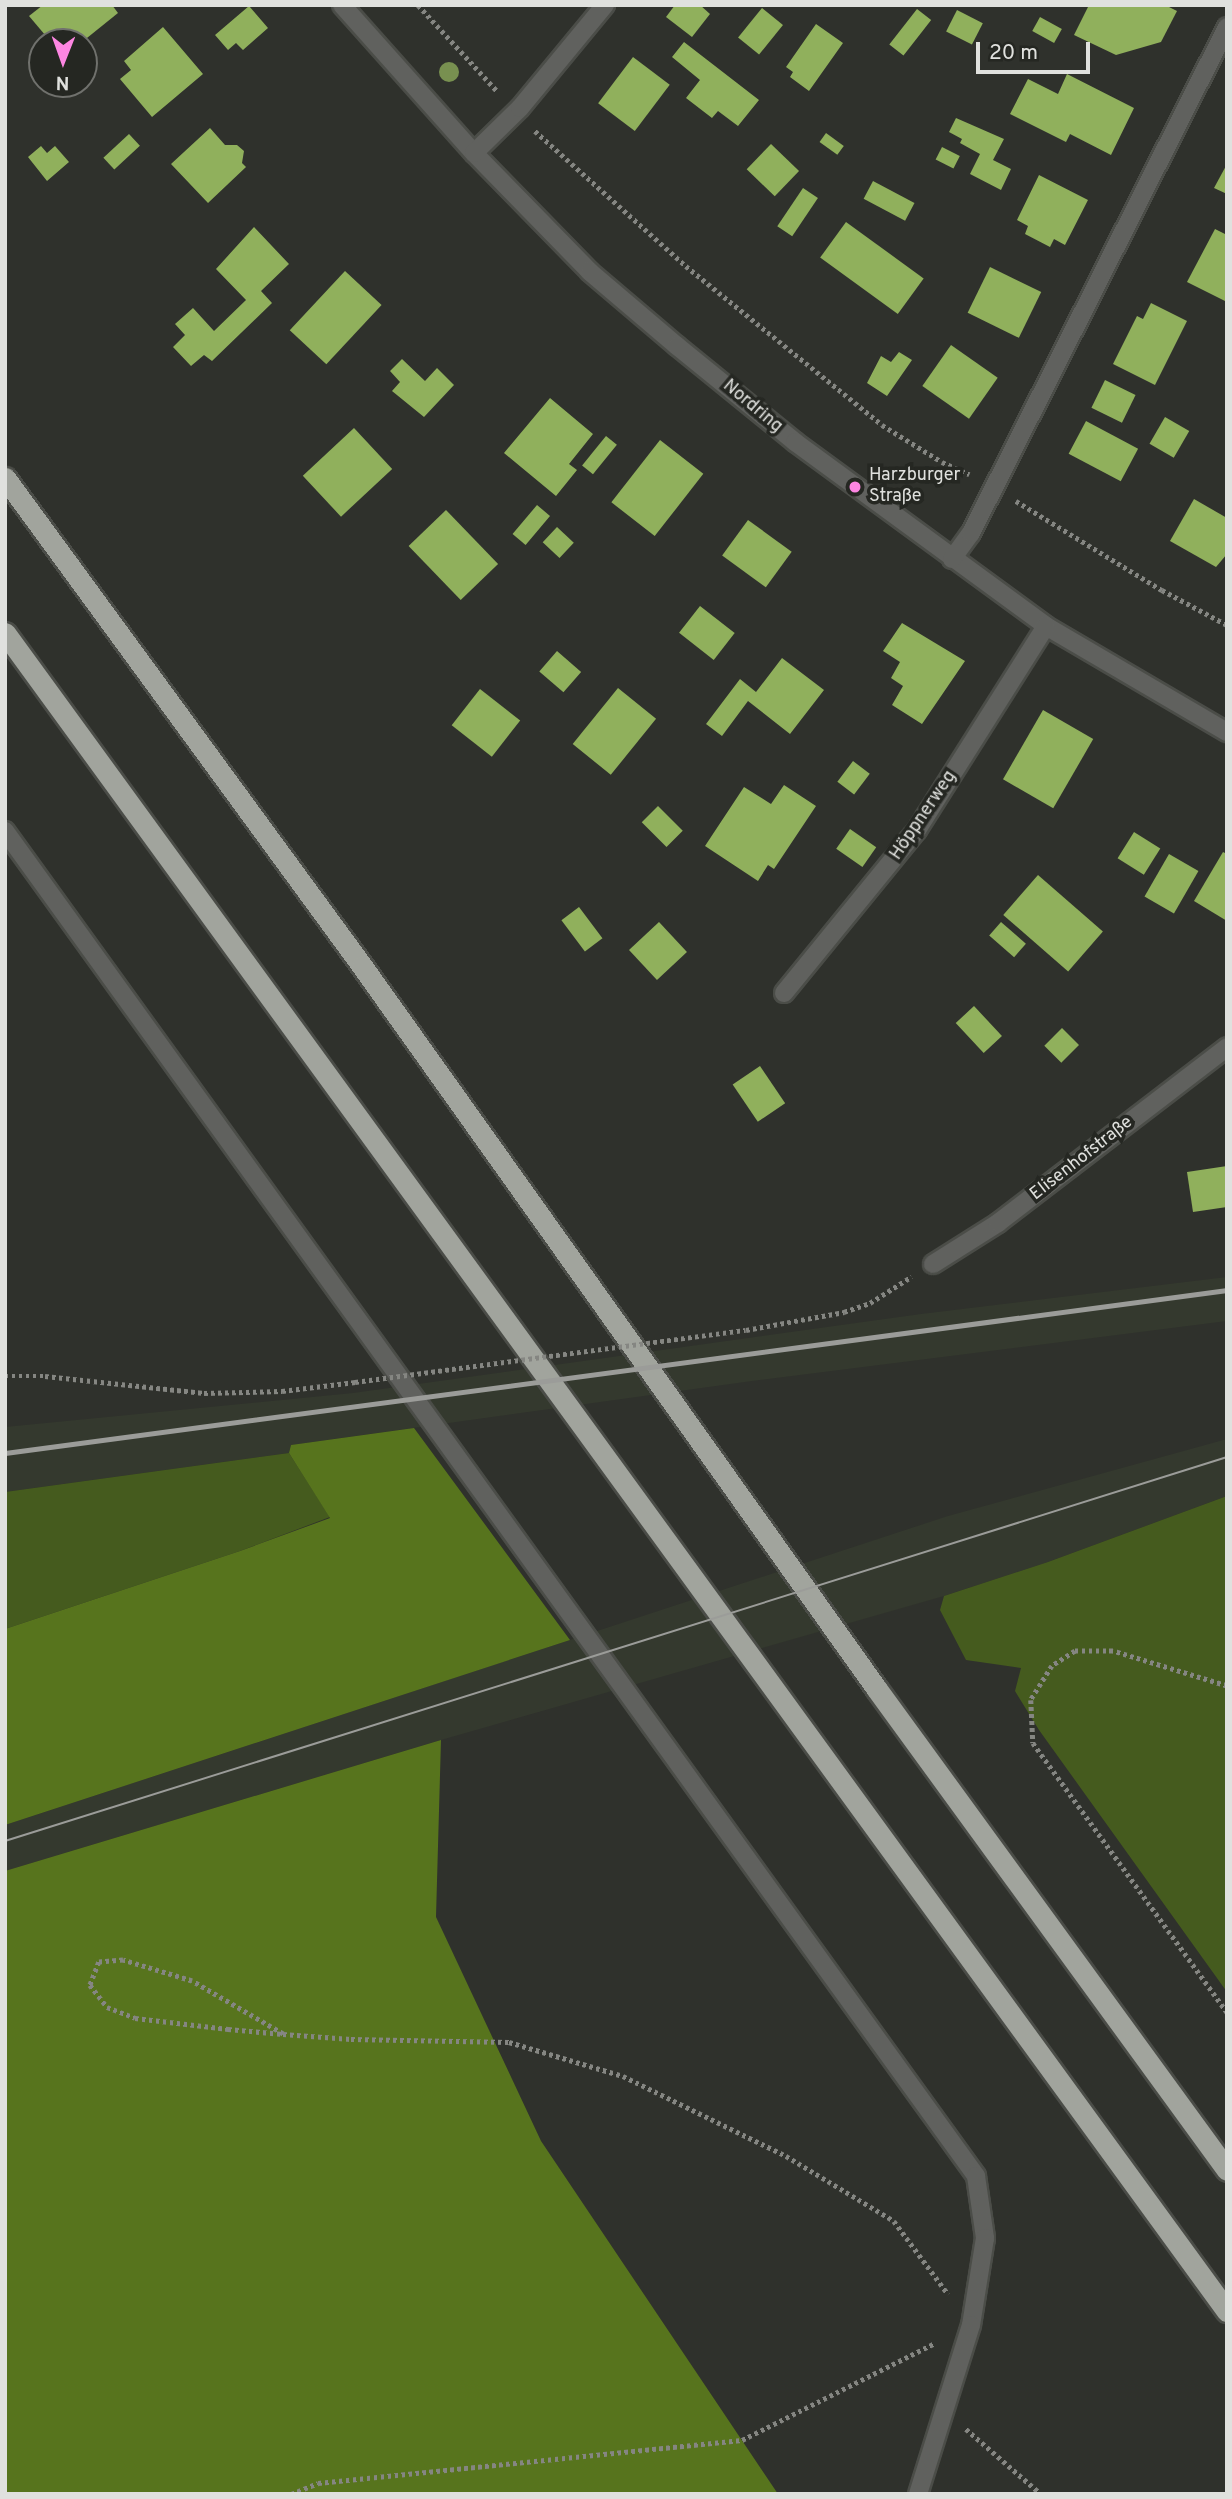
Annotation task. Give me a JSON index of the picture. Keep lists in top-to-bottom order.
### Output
{
  "streets": {
    "street": ["Nordring", "Höppnerweg", "Elisenhofstraße"]
  },
  "crossings": [
    ["Nordring", "Höppnerweg"]
  ],
  "places": ["Harzburger Straße"],
  "scale_bar": "20 m",
  "north": "bottom"
}
